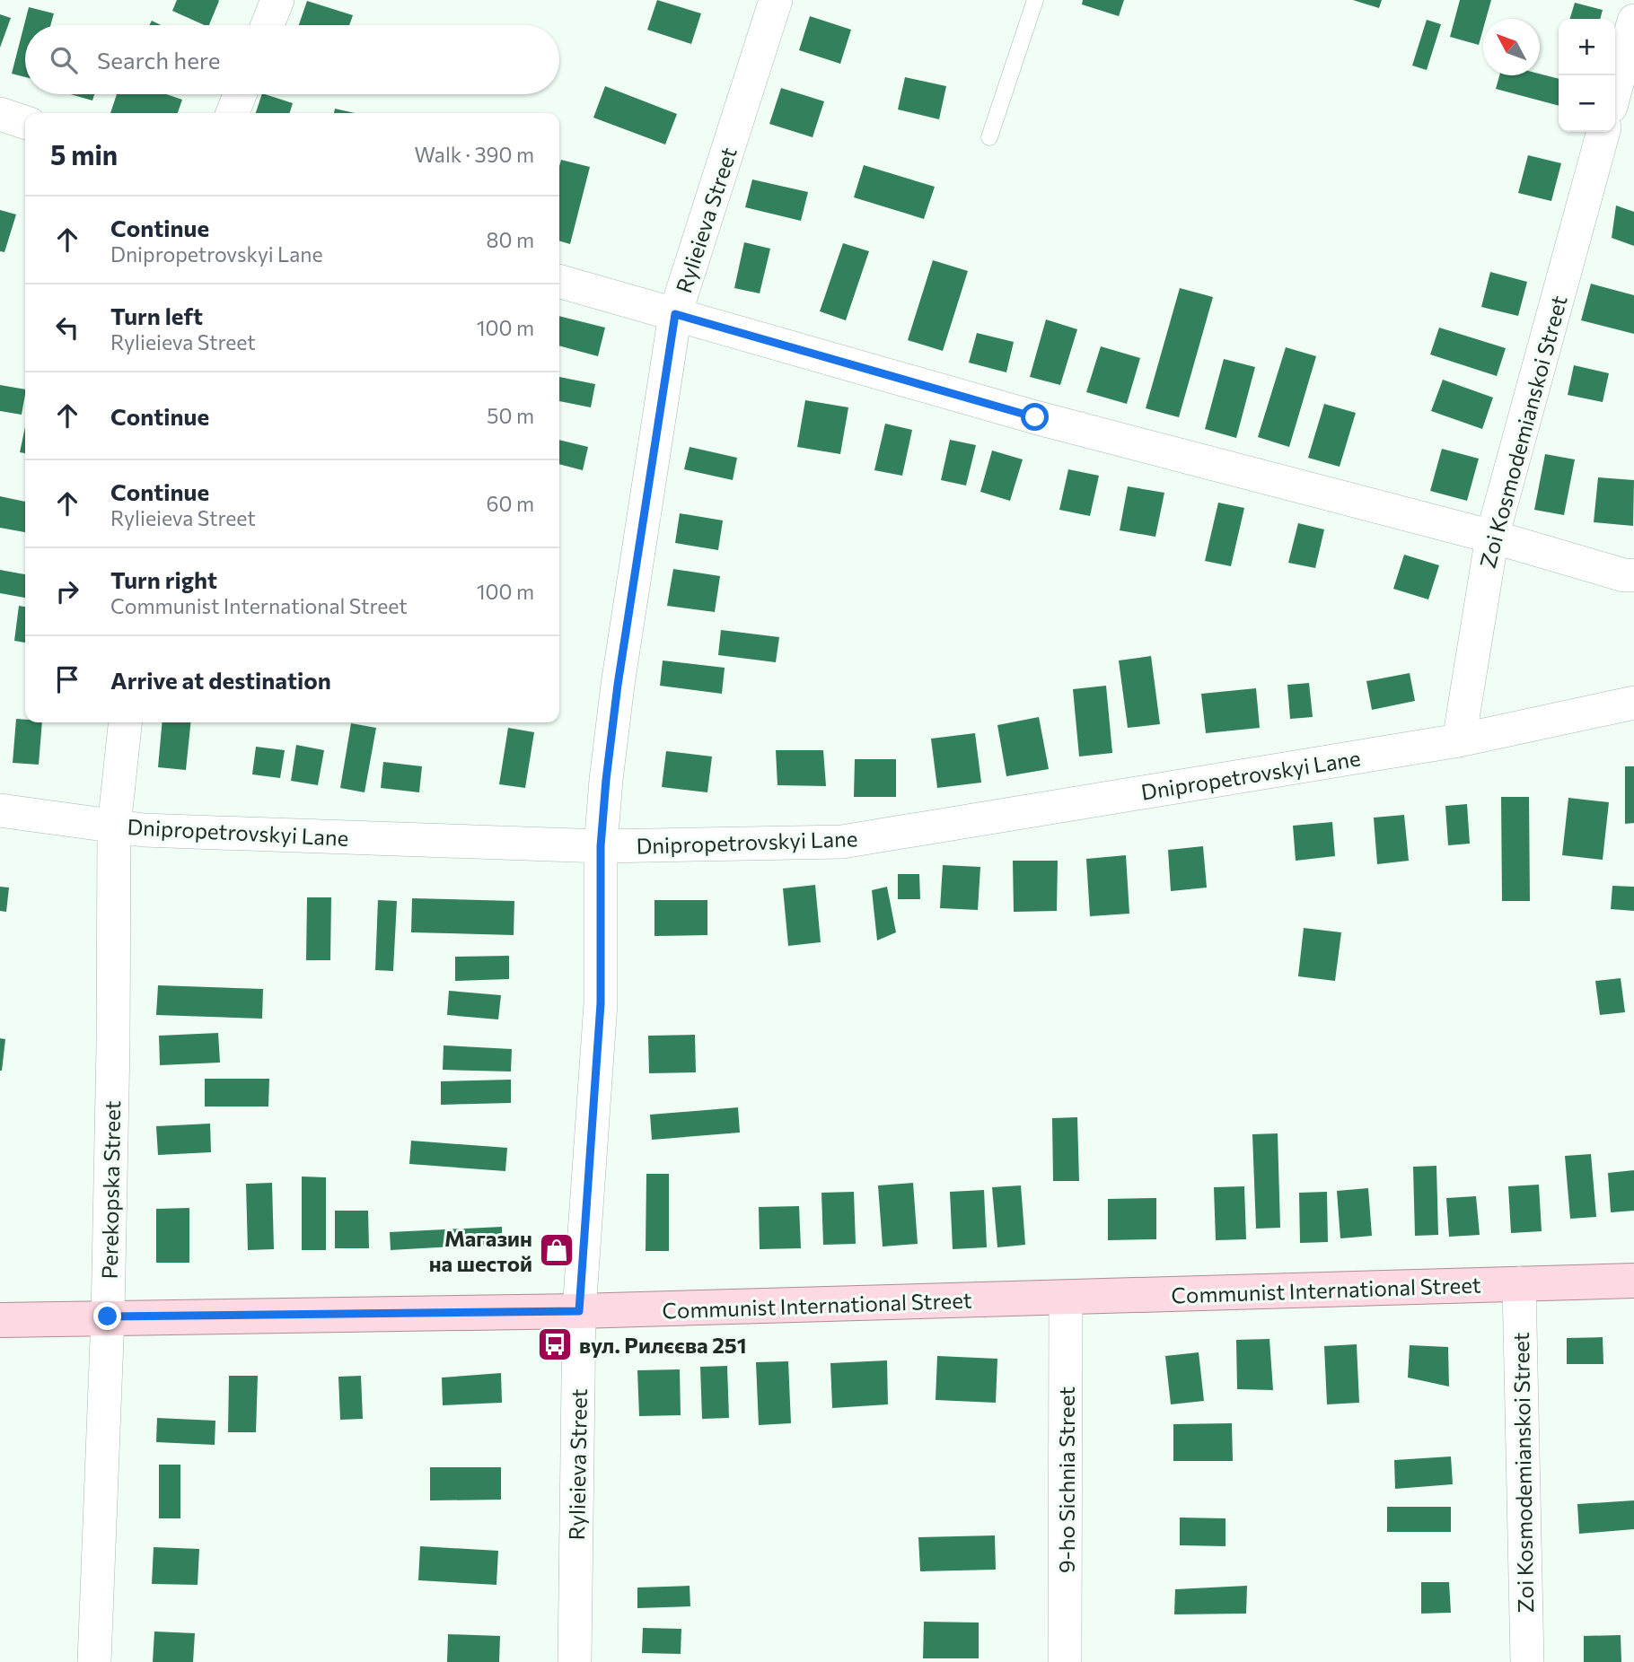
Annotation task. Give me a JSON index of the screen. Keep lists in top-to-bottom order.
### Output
{
  "streets": {
    "main road": ["Communist International Street"],
    "street": [
      "Rylieieva Street",
      "Zoi Kosmodemianskoi Street",
      "Dnipropetrovskyi Lane",
      "Perekopska Street",
      "9-ho Sichnia Street"
    ]
  },
  "crossings": [
    ["Rylieieva Street", "Dnipropetrovskyi Lane"],
    ["Rylieieva Street", "Communist International Street"],
    ["Zoi Kosmodemianskoi Street", "Dnipropetrovskyi Lane"],
    ["Zoi Kosmodemianskoi Street", "Communist International Street"],
    ["Dnipropetrovskyi Lane", "Perekopska Street"],
    ["Perekopska Street", "Communist International Street"],
    ["Communist International Street", "9-ho Sichnia Street"]
  ],
  "places": {
    "shop": ["Магазин на шестой"],
    "bus stop": ["вул. Рилєєва 251"]
  },
  "north": "top left",
  "page": {
    "map_buttons": ["+", "−"],
    "search": "Search here",
    "heading": ["5 min", "Walk · 390 m"],
    "list": [
      ["Continue", "Dnipropetrovskyi Lane", "80 m"],
      ["Turn left", "Rylieieva Street", "100 m"],
      ["Continue", "50 m"],
      ["Continue", "Rylieieva Street", "60 m"],
      ["Turn right", "Communist International Street", "100 m"],
      "Arrive at destination"
    ]
  }
}
